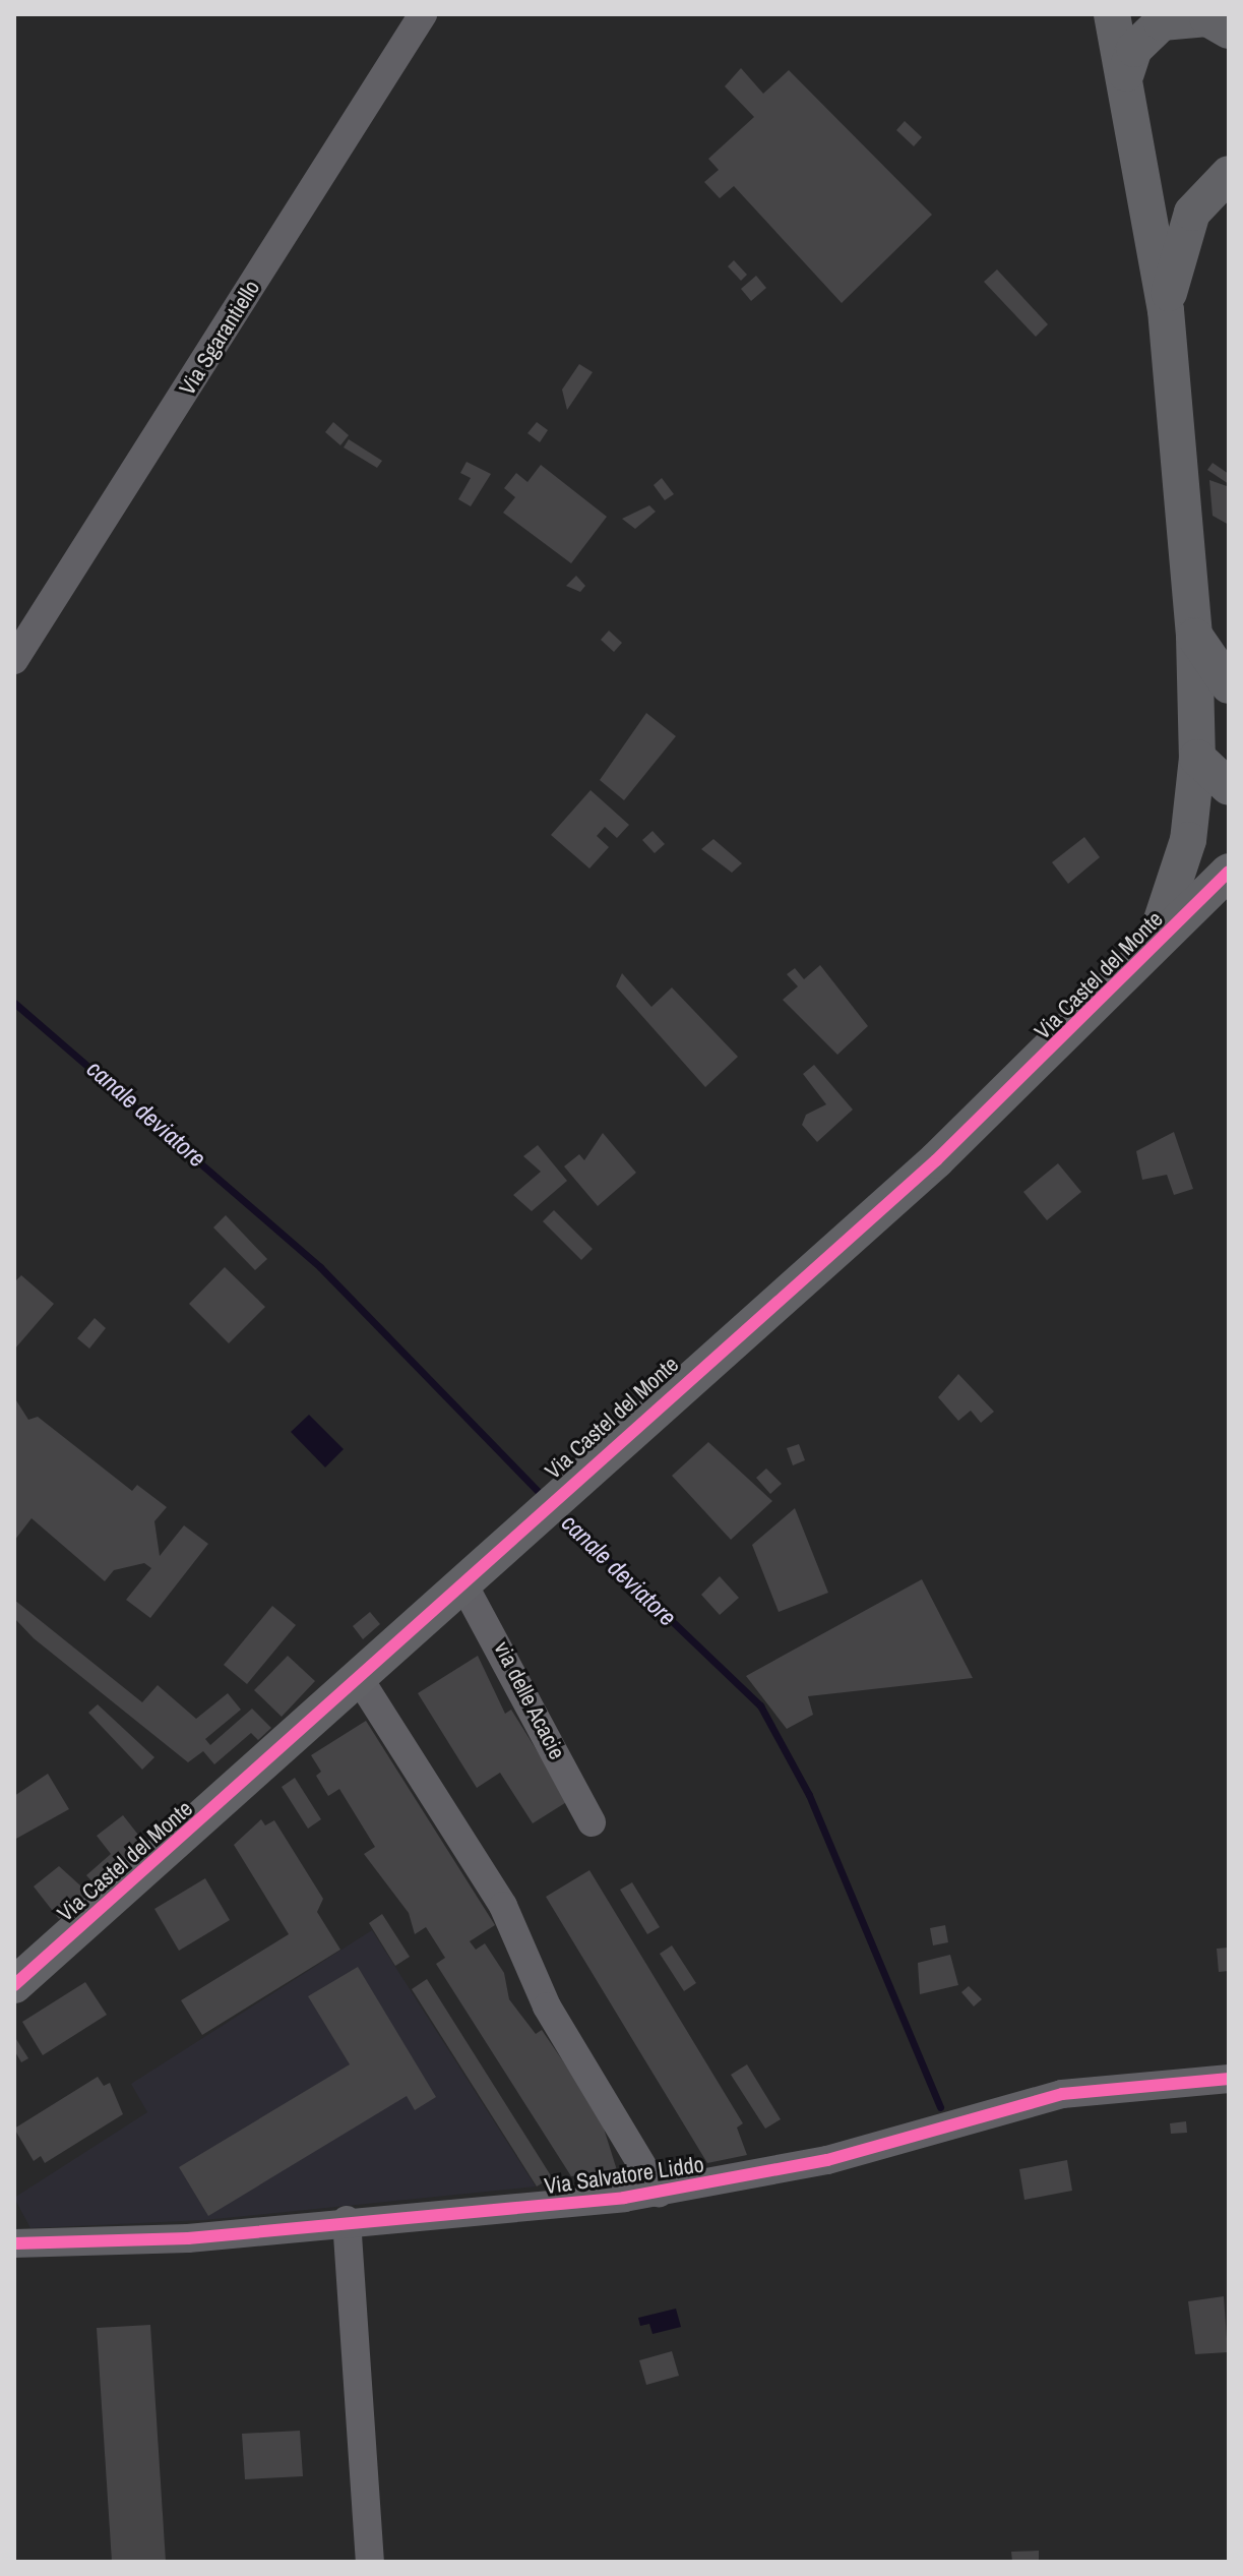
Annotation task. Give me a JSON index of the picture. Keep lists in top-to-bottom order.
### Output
{
  "streets": {
    "main road": ["Via Castel del Monte"],
    "street": ["Via Sgarantiello", "via delle Acacie", "Via Salvatore Liddo"]
  },
  "crossings": [
    ["Via Castel del Monte", "via delle Acacie"]
  ],
  "water": ["canale deviatore"]
}
